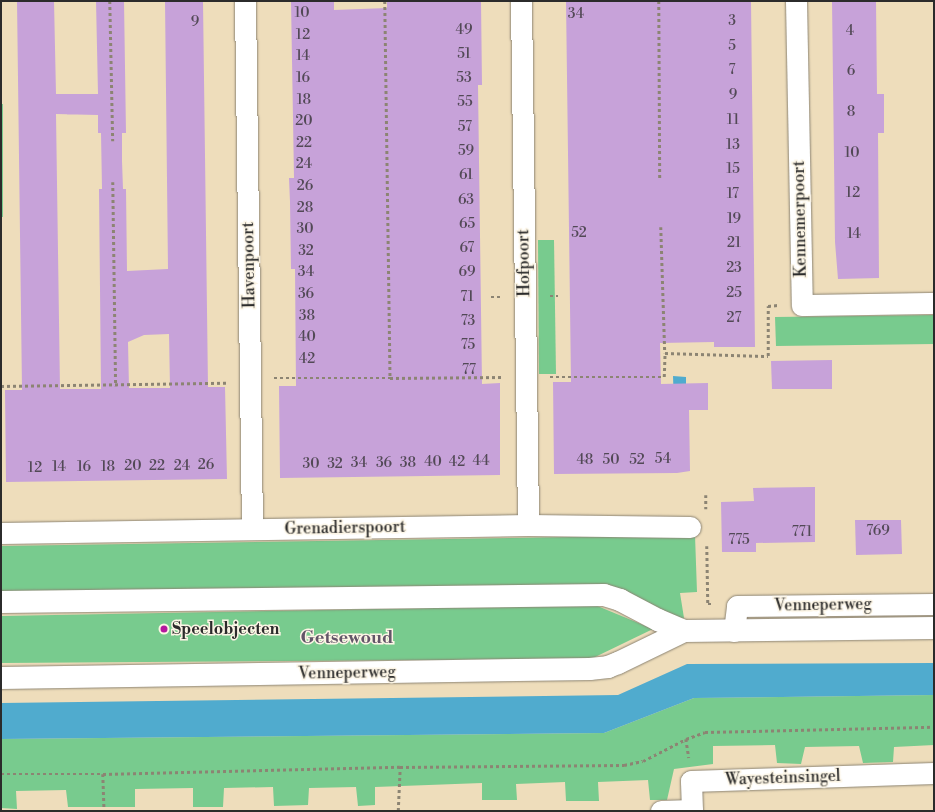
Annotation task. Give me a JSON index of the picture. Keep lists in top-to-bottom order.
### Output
{
  "streets": {
    "street": [
      "Kennemerpoort",
      "Hofpoort",
      "Havenpoort",
      "Grenadierspoort",
      "Venneperweg",
      "Wayesteinsingel"
    ]
  },
  "crossings": [
    ["Hofpoort", "Grenadierspoort"],
    ["Havenpoort", "Grenadierspoort"]
  ],
  "districts": ["Getsewoud"],
  "places": ["Speelobjecten"],
  "house_numbers": [
    "10",
    "34",
    "3",
    "9",
    "49",
    "4",
    "12",
    "5",
    "51",
    "14",
    "7",
    "6",
    "16",
    "53",
    "9",
    "18",
    "55",
    "8",
    "11",
    "20",
    "57",
    "22",
    "13",
    "59",
    "10",
    "24",
    "15",
    "61",
    "26",
    "12",
    "17",
    "63",
    "28",
    "19",
    "65",
    "30",
    "52",
    "14",
    "21",
    "67",
    "32",
    "23",
    "34",
    "69",
    "25",
    "36",
    "71",
    "38",
    "27",
    "73",
    "40",
    "75",
    "42",
    "77",
    "54",
    "48",
    "50",
    "52",
    "44",
    "40",
    "42",
    "34",
    "36",
    "38",
    "30",
    "32",
    "26",
    "20",
    "22",
    "24",
    "14",
    "16",
    "18",
    "12",
    "769",
    "771",
    "775"
  ]
}
